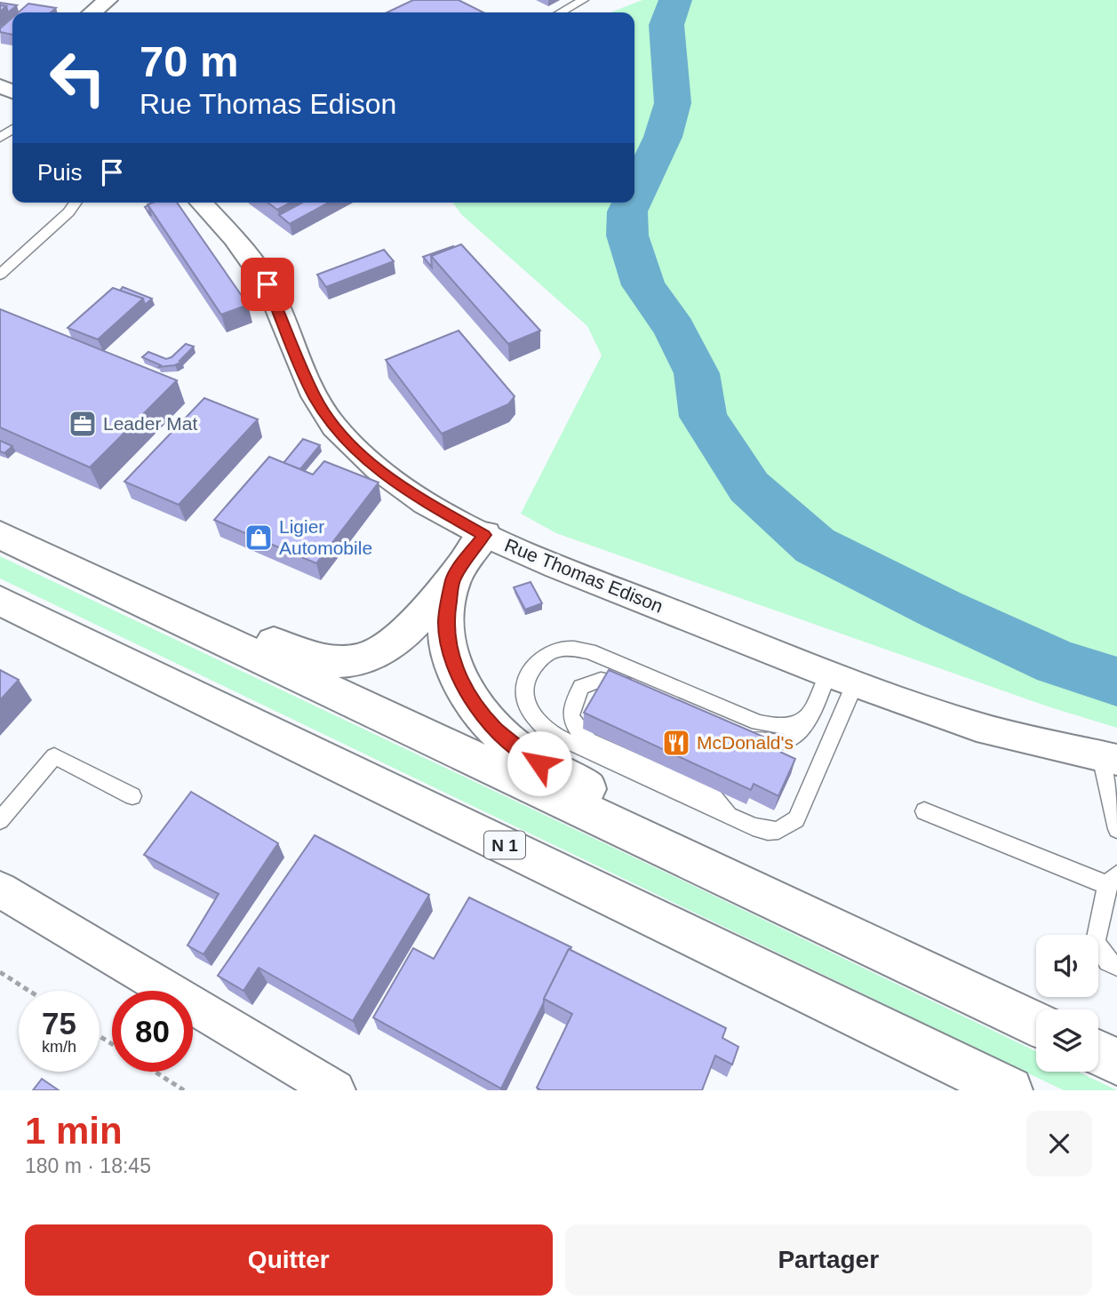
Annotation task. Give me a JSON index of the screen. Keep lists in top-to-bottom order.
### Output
{
  "streets": {
    "highway": ["N 1"],
    "street": ["Rue Thomas Edison"]
  },
  "places": {
    "office": ["Leader Mat"],
    "shop": ["Ligier Automobile"],
    "restaurant": ["McDonald's"]
  },
  "page": {
    "turn": ["70 m", "Rue Thomas Edison"],
    "then": "Puis",
    "speed": "75 km/h",
    "limit": "80",
    "heading": ["1 min", "180 m · 18:45"],
    "buttons": ["Quitter", "Partager"]
  }
}
